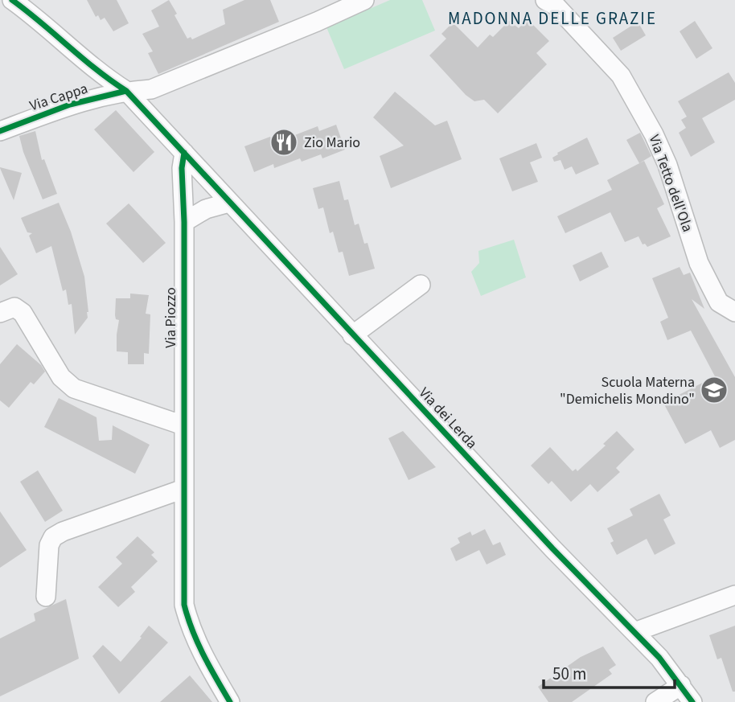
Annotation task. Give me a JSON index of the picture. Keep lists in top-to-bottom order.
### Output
{
  "streets": {
    "street": [
      "Via Cappa",
      "Via Tetto dell'Ola",
      "Via Piozzo",
      "Via dei Lerda"
    ]
  },
  "crossings": [
    ["Via Piozzo", "Via dei Lerda"]
  ],
  "districts": ["MADONNA DELLE GRAZIE"],
  "places": {
    "restaurant": ["Zio Mario"],
    "school or university": ["Scuola Materna \"Demichelis Mondino\""]
  },
  "scale_bar": "50 m"
}
